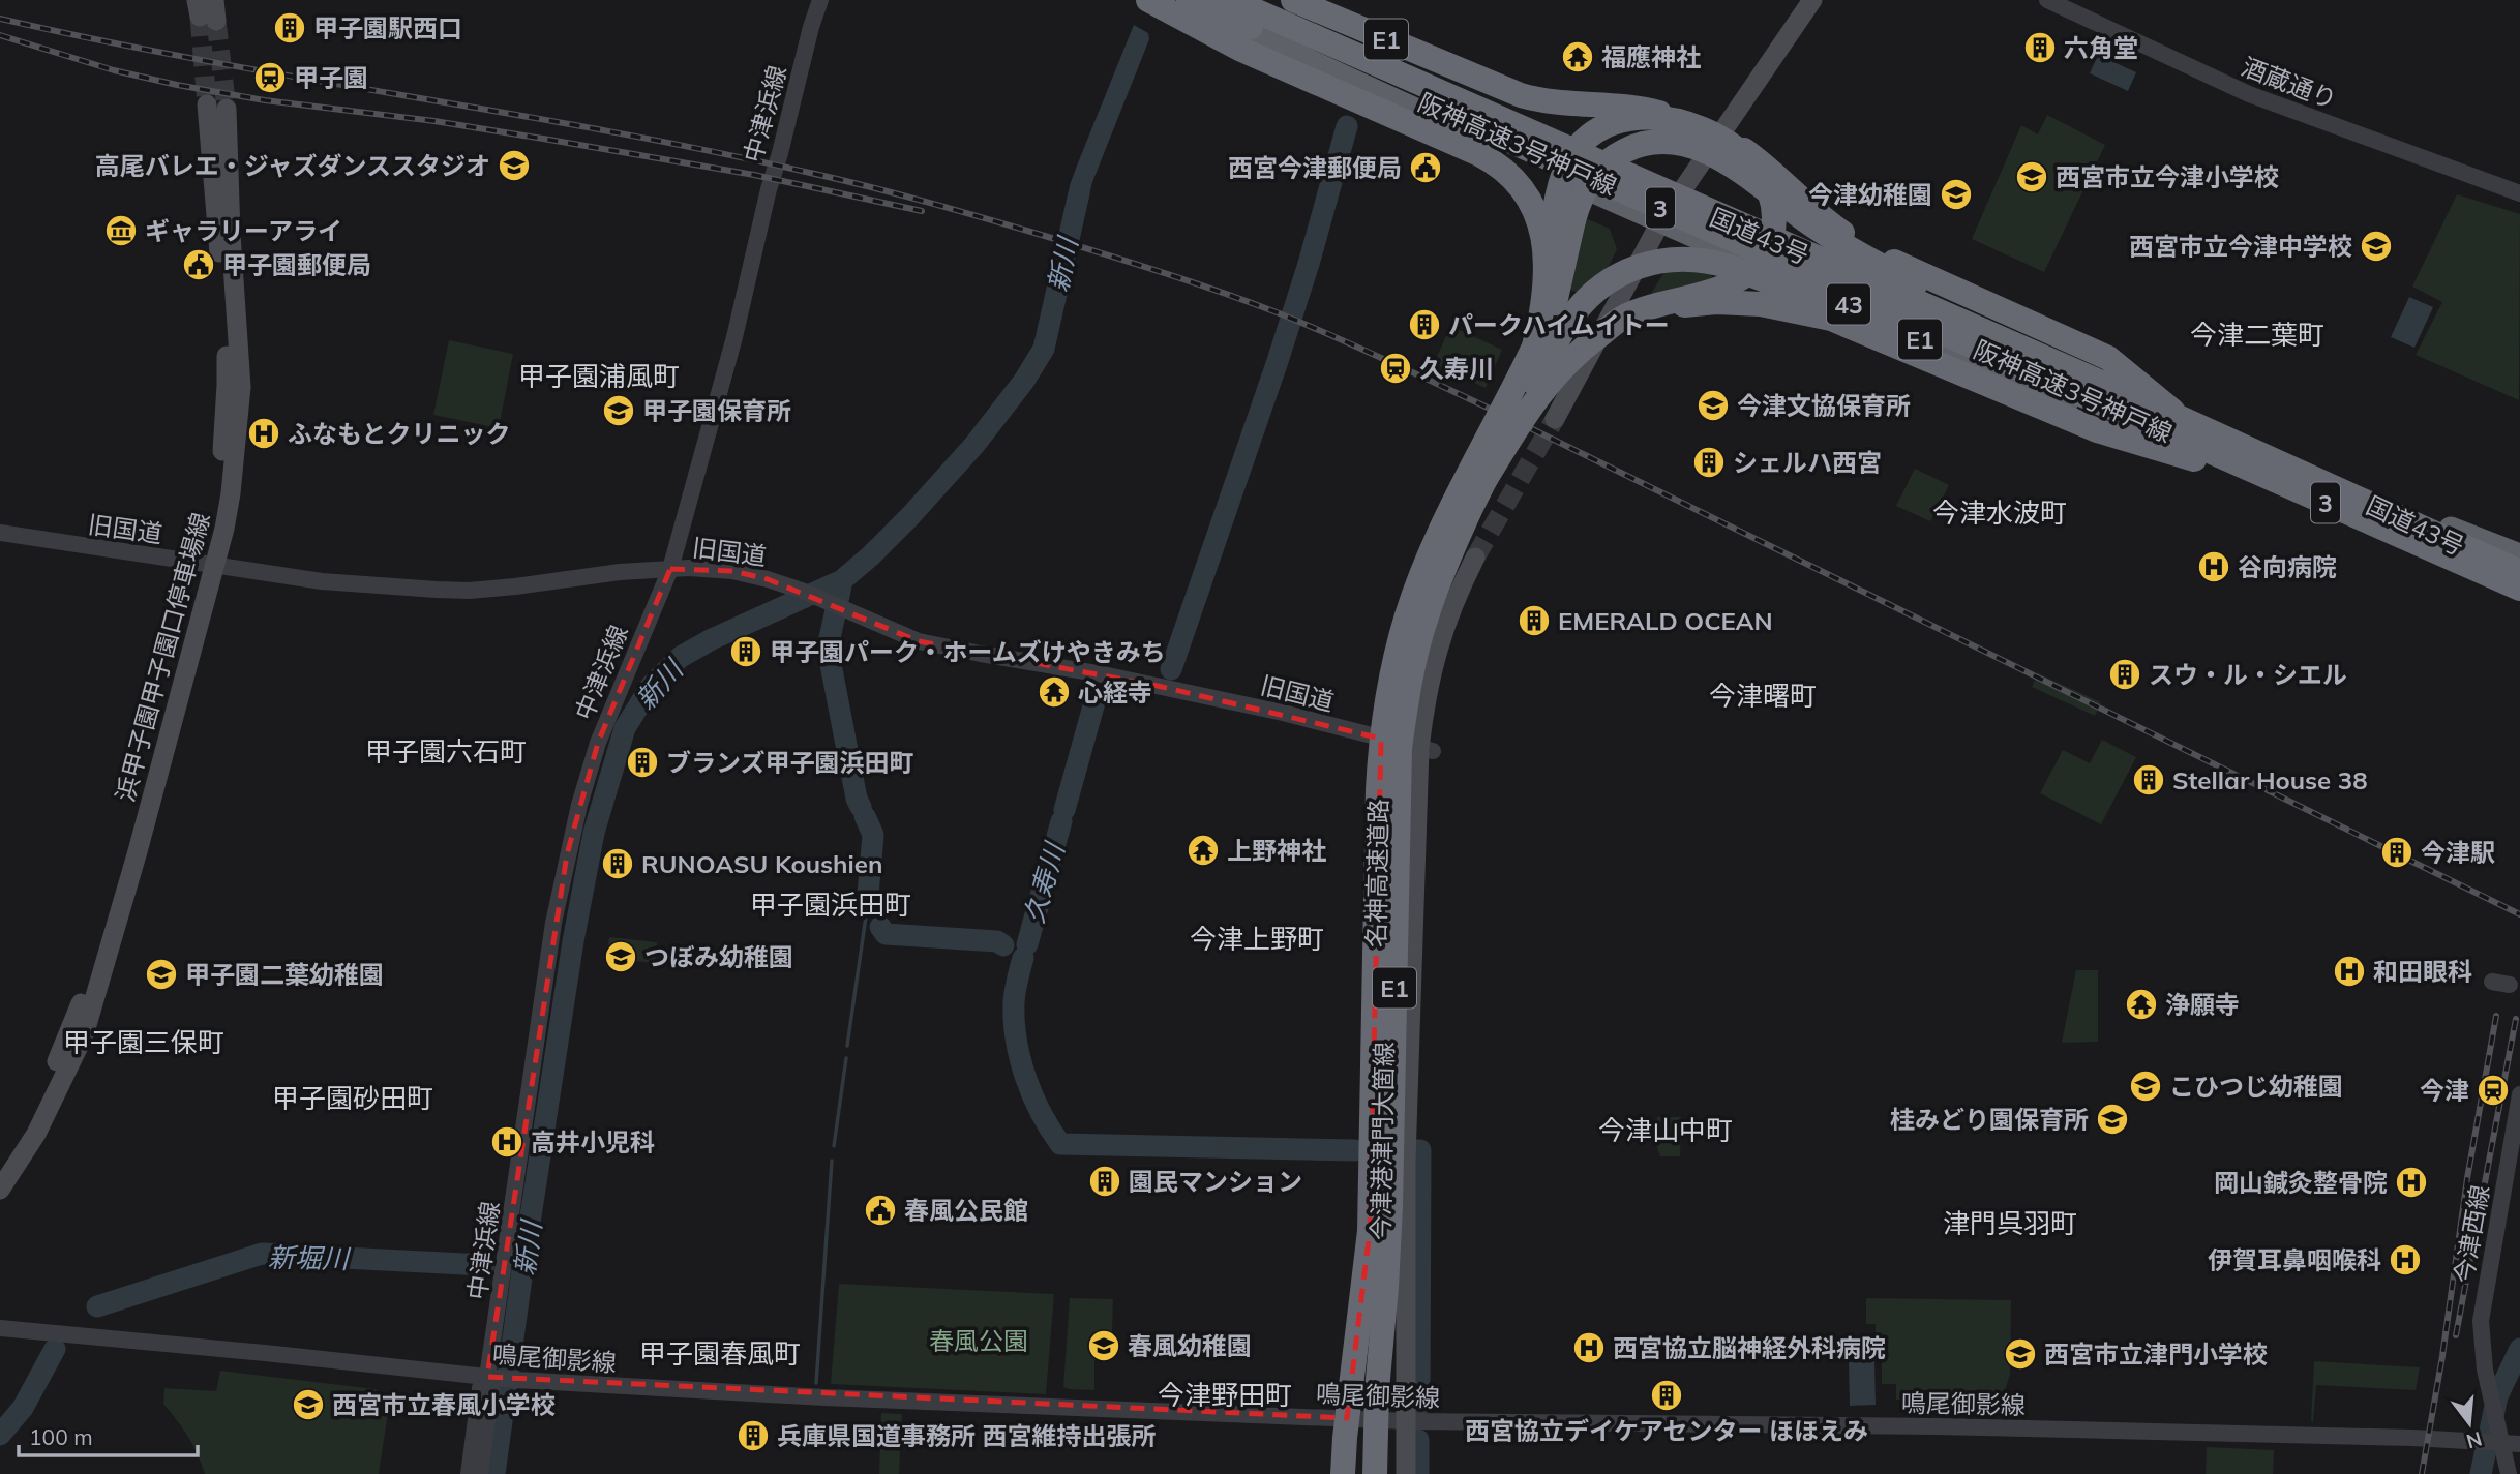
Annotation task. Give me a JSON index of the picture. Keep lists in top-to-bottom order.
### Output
{
  "streets": {
    "highway": [
      "E1",
      "阪神高速3号神戸線",
      "3",
      "国道43号",
      "43",
      "名神高速道路"
    ],
    "main road": ["浜甲子園甲子園口停車場線", "今津港津門大箇線"],
    "street": [
      "酒蔵通り",
      "中津浜線",
      "旧国道",
      "今津西線",
      "鳴尾御影線"
    ]
  },
  "crossings": [
    ["E1", "阪神高速3号神戸線"],
    ["E1", "国道43号"],
    ["E1", "名神高速道路"],
    ["中津浜線", "旧国道"],
    ["中津浜線", "鳴尾御影線"],
    ["旧国道", "浜甲子園甲子園口停車場線"],
    ["旧国道", "今津港津門大箇線"],
    ["今津港津門大箇線", "鳴尾御影線"],
    ["今津西線", "鳴尾御影線"]
  ],
  "districts": [
    "今津二葉町",
    "甲子園浦風町",
    "今津水波町",
    "今津曙町",
    "甲子園六石町",
    "甲子園浜田町",
    "今津上野町",
    "甲子園三保町",
    "甲子園砂田町",
    "今津山中町",
    "津門呉羽町",
    "甲子園春風町",
    "今津野田町"
  ],
  "water": ["新川", "久寿川", "新堀川"],
  "parks": ["春風公園"],
  "places": {
    "building": [
      "甲子園駅西口",
      "六角堂",
      "パークハイムイトー",
      "シェルハ西宮",
      "EMERALD OCEAN",
      "甲子園パーク・ホームズけやきみち",
      "スウ・ル・シエル",
      "ブランズ甲子園浜田町",
      "Stellar House 38",
      "今津駅",
      "RUNOASU Koushien",
      "園民マンション",
      "西宮協立デイケアセンター ほほえみ",
      "兵庫県国道事務所 西宮維持出張所"
    ],
    "temple": [
      "福應神社",
      "心経寺",
      "上野神社",
      "浄願寺"
    ],
    "station": ["甲子園", "久寿川", "今津"],
    "school or university": [
      "高尾バレエ・ジャズダンススタジオ",
      "西宮市立今津小学校",
      "今津幼稚園",
      "西宮市立今津中学校",
      "今津文協保育所",
      "甲子園保育所",
      "つぼみ幼稚園",
      "甲子園二葉幼稚園",
      "こひつじ幼稚園",
      "桂みどり園保育所",
      "春風幼稚園",
      "西宮市立津門小学校",
      "西宮市立春風小学校"
    ],
    "public building": ["西宮今津郵便局", "甲子園郵便局", "春風公民館"],
    "museum": ["ギャラリーアライ"],
    "hospital": [
      "ふなもとクリニック",
      "谷向病院",
      "和田眼科",
      "高井小児科",
      "岡山鍼灸整骨院",
      "伊賀耳鼻咽喉科",
      "西宮協立脳神経外科病院"
    ]
  },
  "scale_bar": "100 m",
  "north": "bottom"
}
